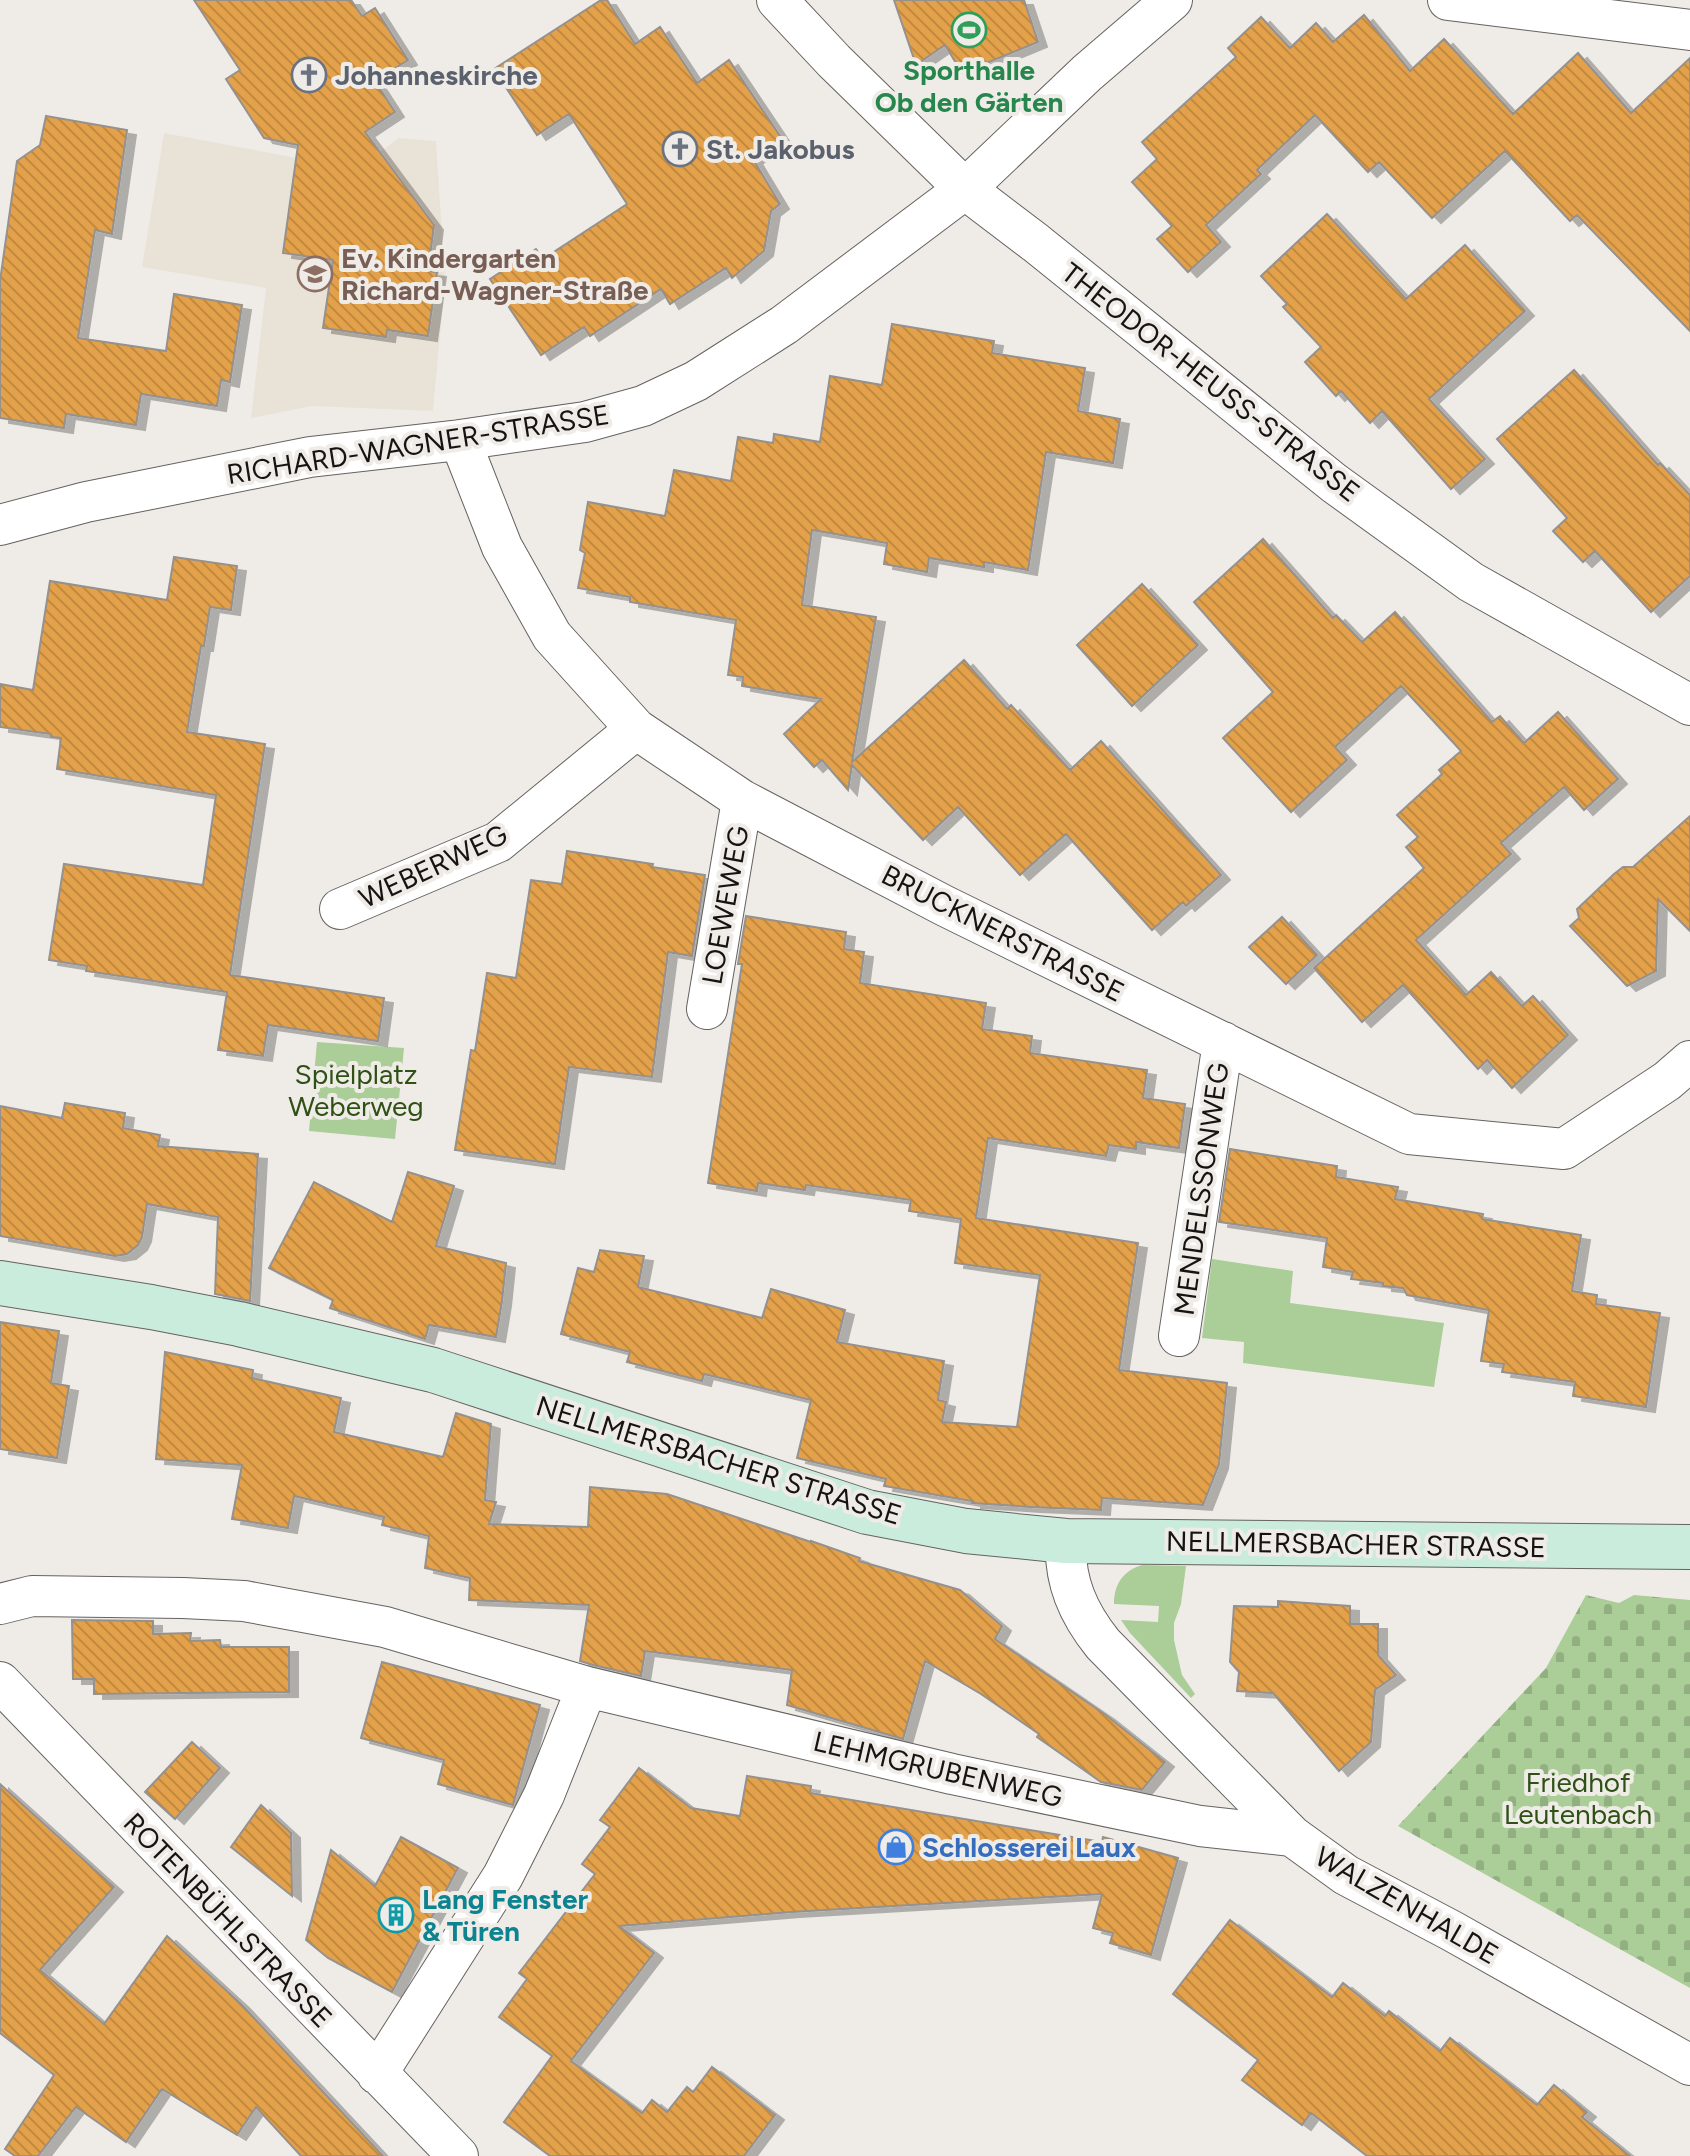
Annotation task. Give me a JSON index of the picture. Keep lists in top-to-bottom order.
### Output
{
  "streets": {
    "street": [
      "THEODOR-HEUSS-STRASSE",
      "RICHARD-WAGNER-STRASSE",
      "WEBERWEG",
      "LOEWEWEG",
      "BRUCKNERSTRASSE",
      "MENDELSSONWEG",
      "NELLMERSBACHER STRASSE",
      "LEHMGRUBENWEG",
      "WALZENHALDE",
      "ROTENBÜHLSTRASSE"
    ]
  },
  "crossings": [
    ["THEODOR-HEUSS-STRASSE", "RICHARD-WAGNER-STRASSE"],
    ["RICHARD-WAGNER-STRASSE", "BRUCKNERSTRASSE"],
    ["WEBERWEG", "BRUCKNERSTRASSE"],
    ["LOEWEWEG", "BRUCKNERSTRASSE"],
    ["BRUCKNERSTRASSE", "MENDELSSONWEG"],
    ["NELLMERSBACHER STRASSE", "WALZENHALDE"],
    ["LEHMGRUBENWEG", "WALZENHALDE"]
  ],
  "parks": ["Spielplatz Weberweg", "Friedhof Leutenbach"],
  "places": {
    "sports": ["Sporthalle Ob den Gärten"],
    "church": ["Johanneskirche", "St. Jakobus"],
    "school or university": ["Ev. Kindergarten Richard-Wagner-Straße"],
    "shop": ["Schlosserei Laux"],
    "building": ["Lang Fenster & Türen"]
  }
}
